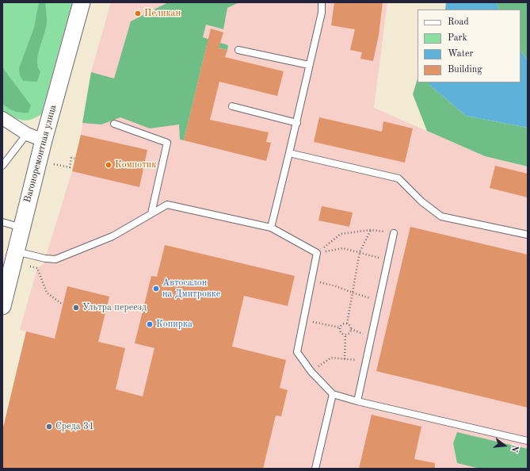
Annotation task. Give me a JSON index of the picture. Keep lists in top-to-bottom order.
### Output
{
  "streets": {
    "street": ["Вагоноремонтная улица"]
  },
  "places": [
    "Пеликан",
    "Компотик",
    "Автосалон на Дмитровке",
    "Ультра переезд",
    "Копирка",
    "Среда 31"
  ],
  "legend": [
    "Road",
    "Park",
    "Water",
    "Building"
  ],
  "north": "right"
}
